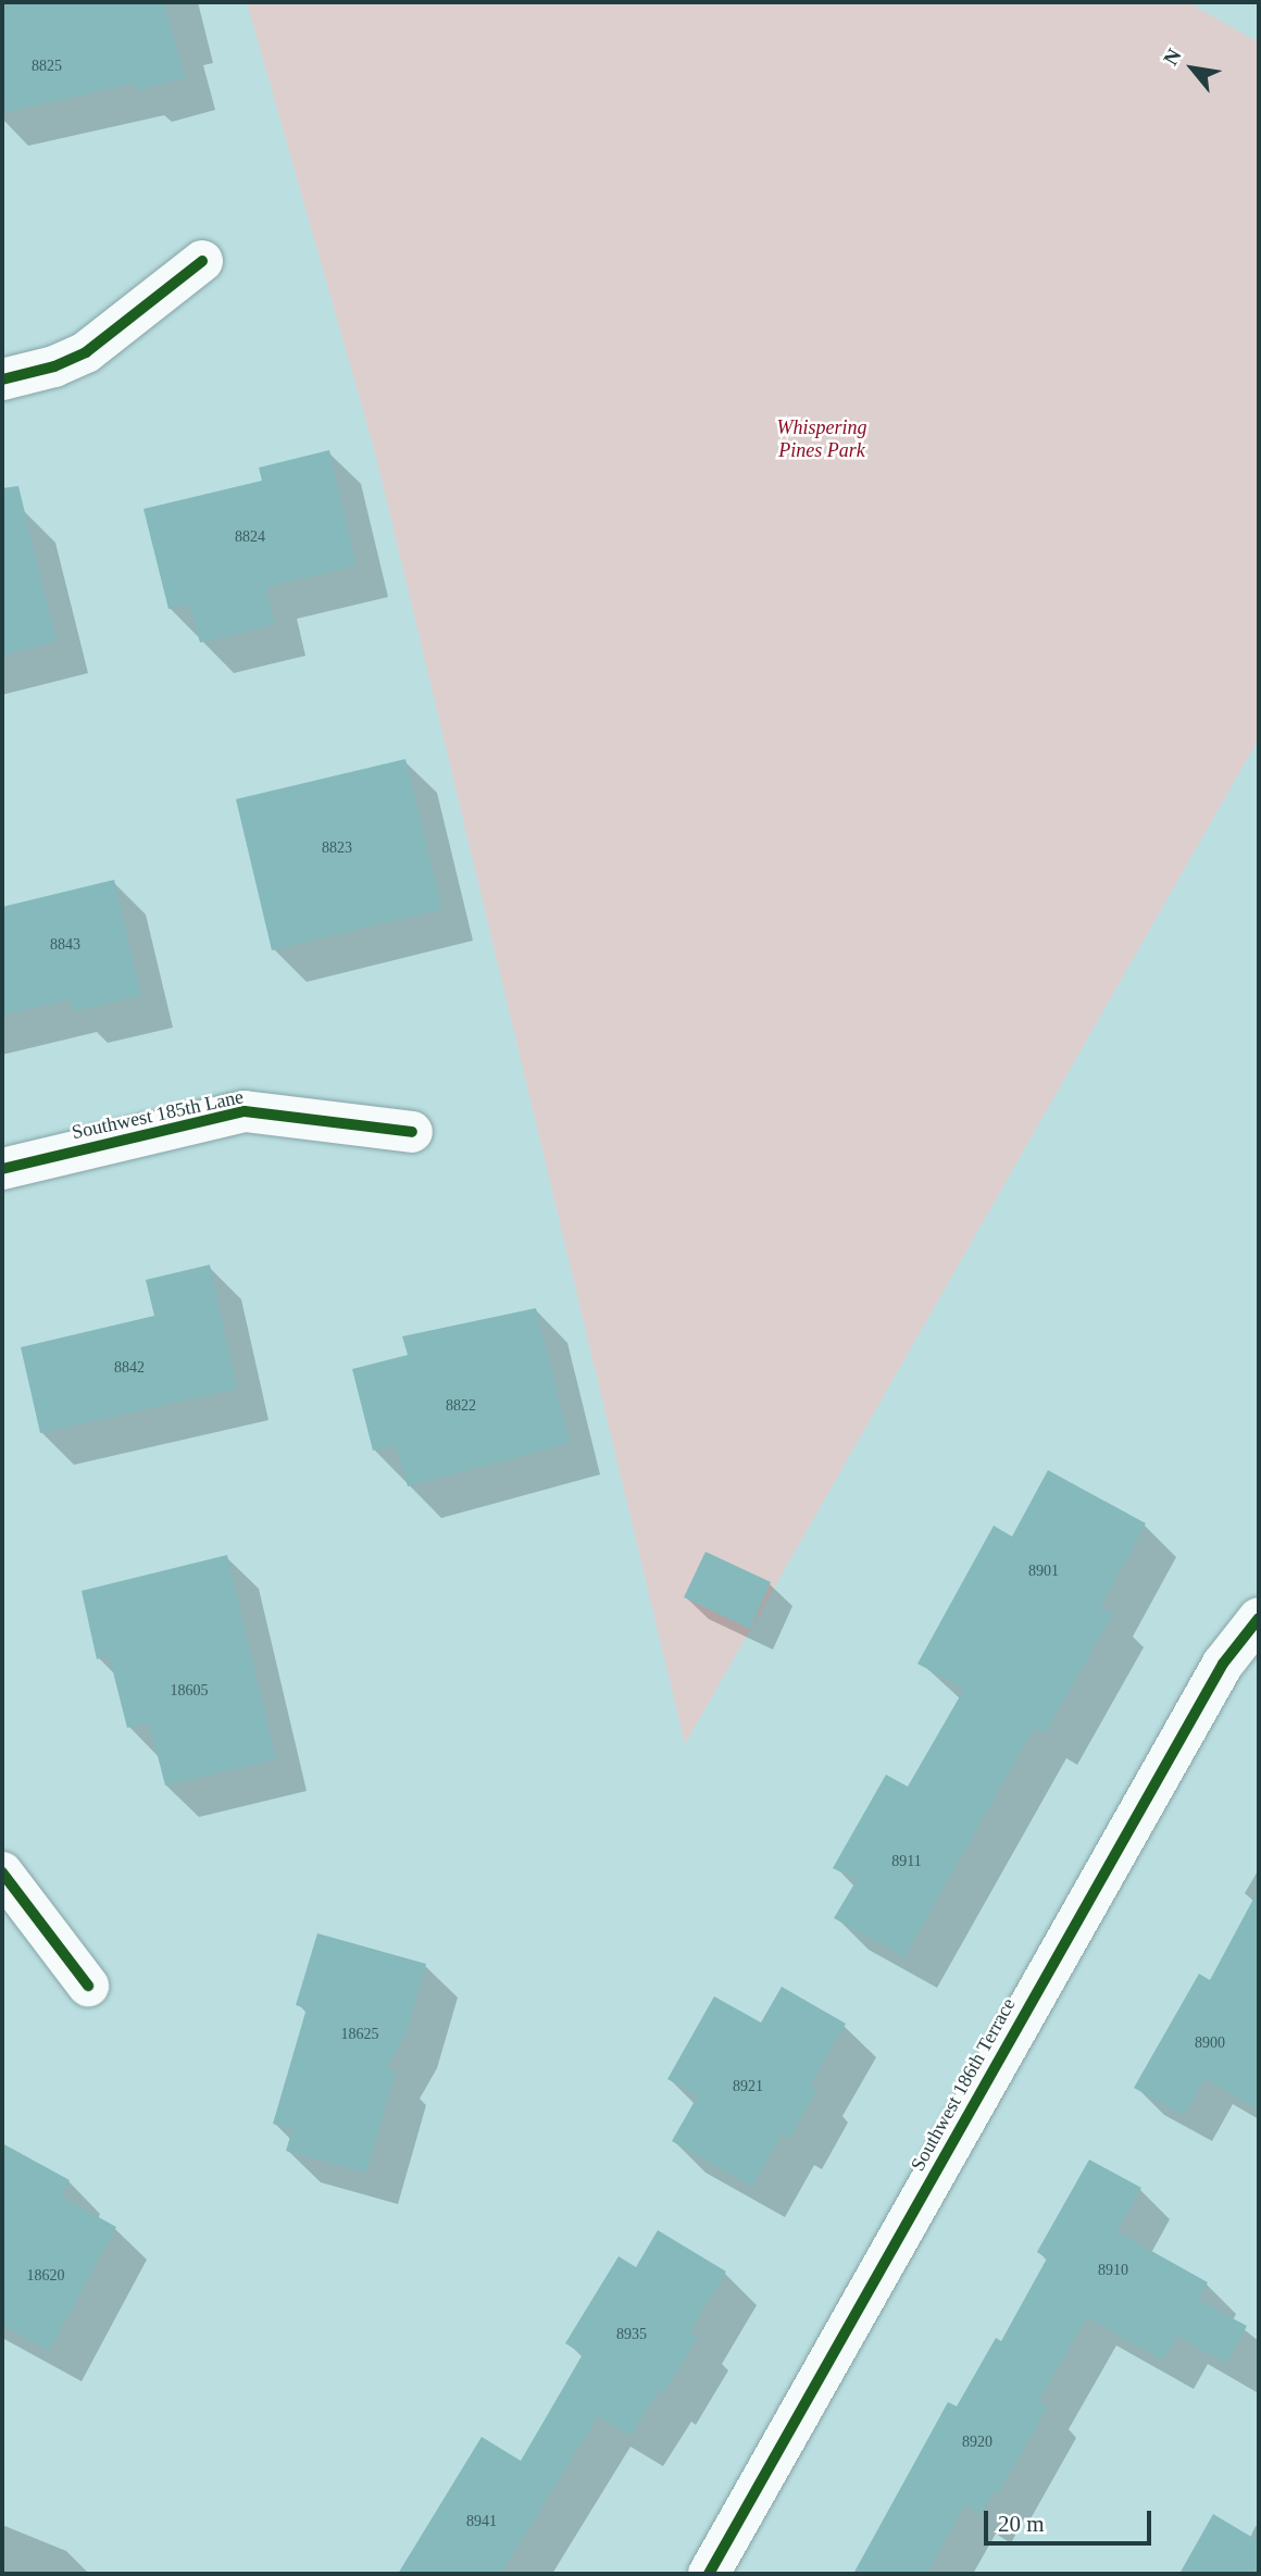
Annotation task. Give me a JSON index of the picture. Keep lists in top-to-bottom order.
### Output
{
  "streets": {
    "street": ["Southwest 185th Lane", "Southwest 186th Terrace"]
  },
  "parks": ["Whispering Pines Park"],
  "house_numbers": [
    "8825",
    "8824",
    "8823",
    "8843",
    "8842",
    "8822",
    "8901",
    "18605",
    "8911",
    "18625",
    "8900",
    "8921",
    "8910",
    "18620",
    "8935",
    "8920",
    "8941"
  ],
  "scale_bar": "20 m",
  "north": "top left"
}
